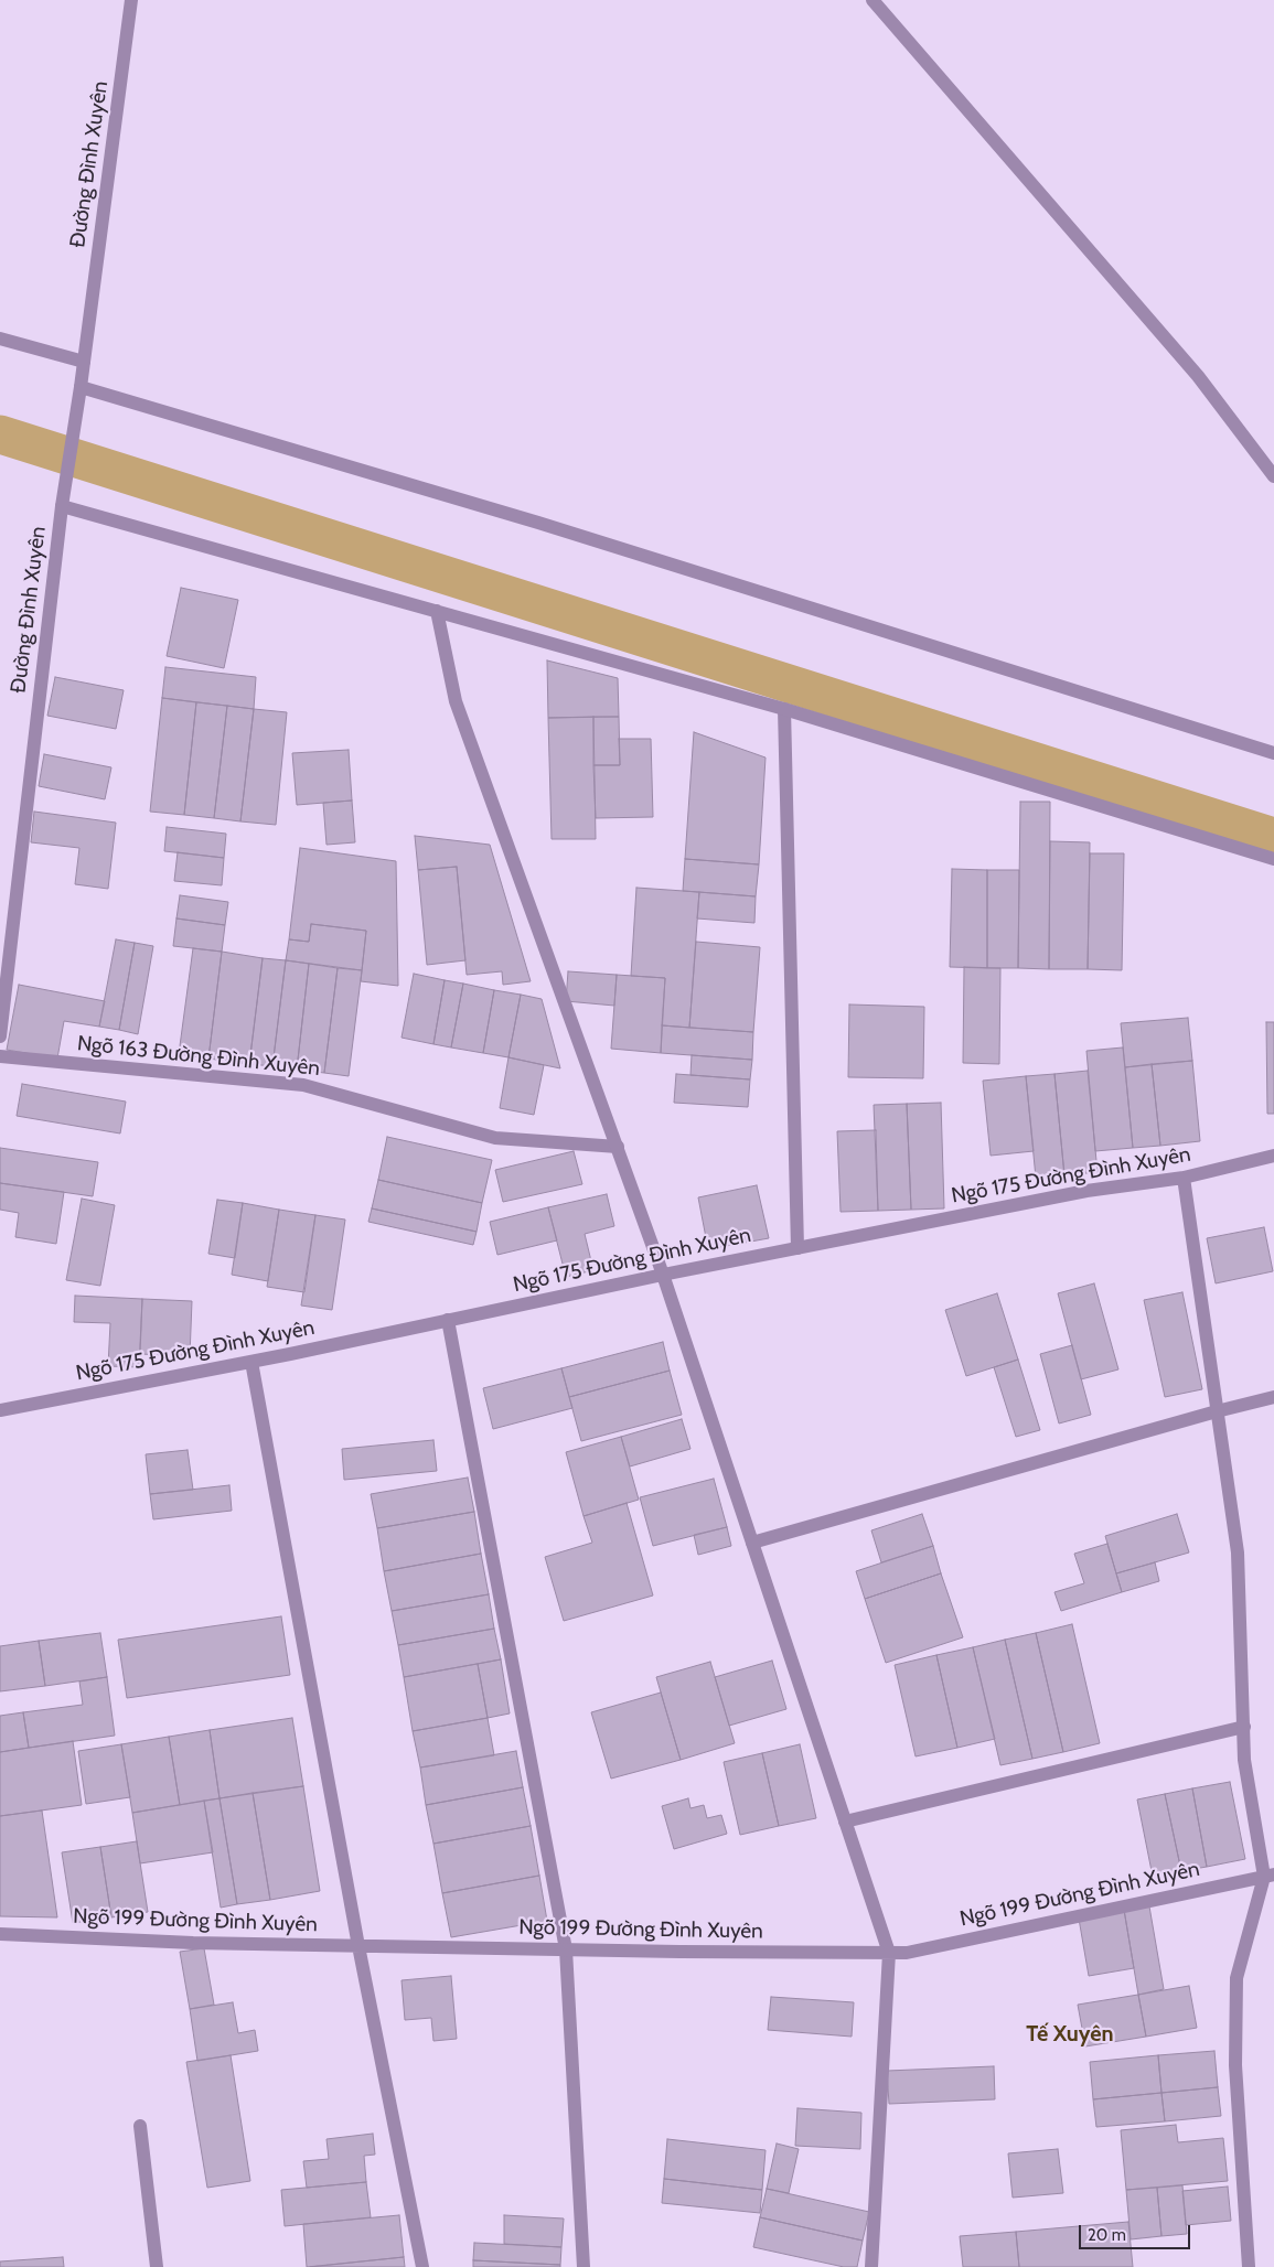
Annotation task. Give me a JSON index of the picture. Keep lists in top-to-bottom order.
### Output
{
  "streets": {
    "street": [
      "Đường Đình Xuyên",
      "Ngõ 163 Đường Đình Xuyên",
      "Ngõ 175 Đường Đình Xuyên",
      "Ngõ 199 Đường Đình Xuyên"
    ]
  },
  "districts": ["Tế Xuyên"],
  "scale_bar": "20 m"
}
